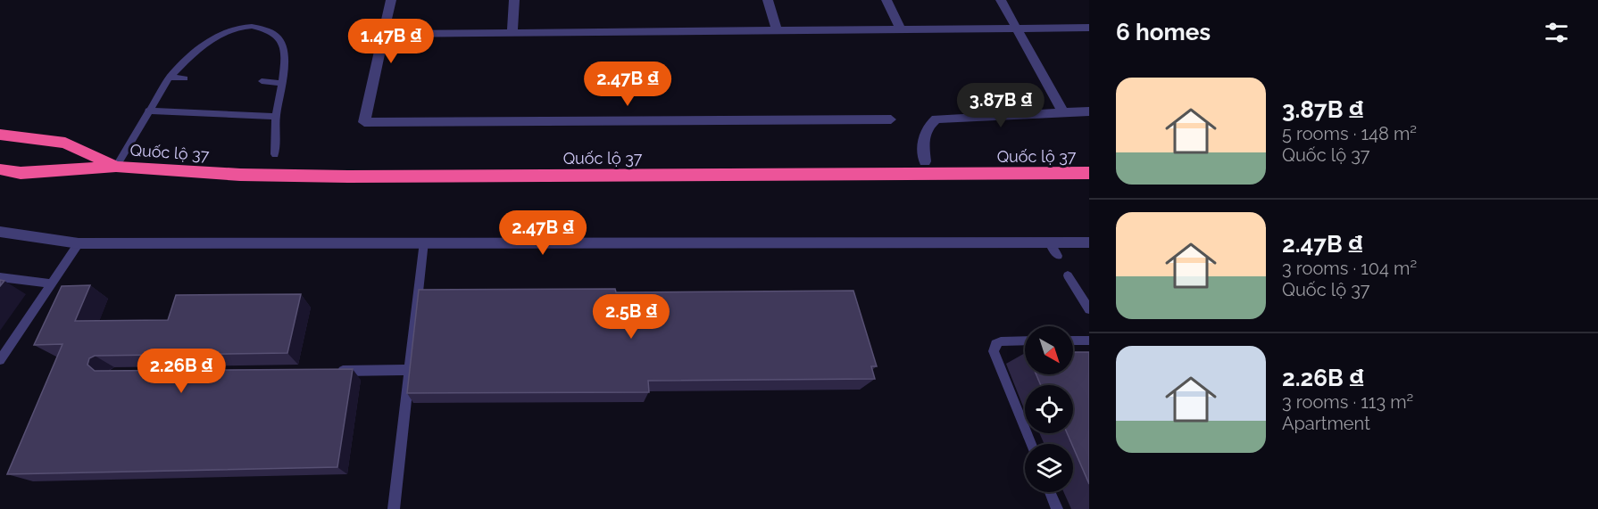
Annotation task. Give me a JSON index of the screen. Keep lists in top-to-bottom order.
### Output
{
  "streets": {
    "highway": ["Quốc lộ 37"]
  },
  "north": "bottom right",
  "page": {
    "heading": "6 homes",
    "price": [
      "1.47B ₫",
      "2.47B ₫",
      "3.87B ₫",
      "2.47B ₫",
      "2.5B ₫",
      "2.26B ₫"
    ],
    "list": [
      {
        "name": "3.87B ₫",
        "note": "5 rooms · 148 m² · Quốc lộ 37"
      },
      {
        "name": "2.47B ₫",
        "note": "3 rooms · 104 m² · Quốc lộ 37"
      },
      {
        "name": "2.26B ₫",
        "note": "3 rooms · 113 m² · Apartment"
      }
    ]
  }
}
